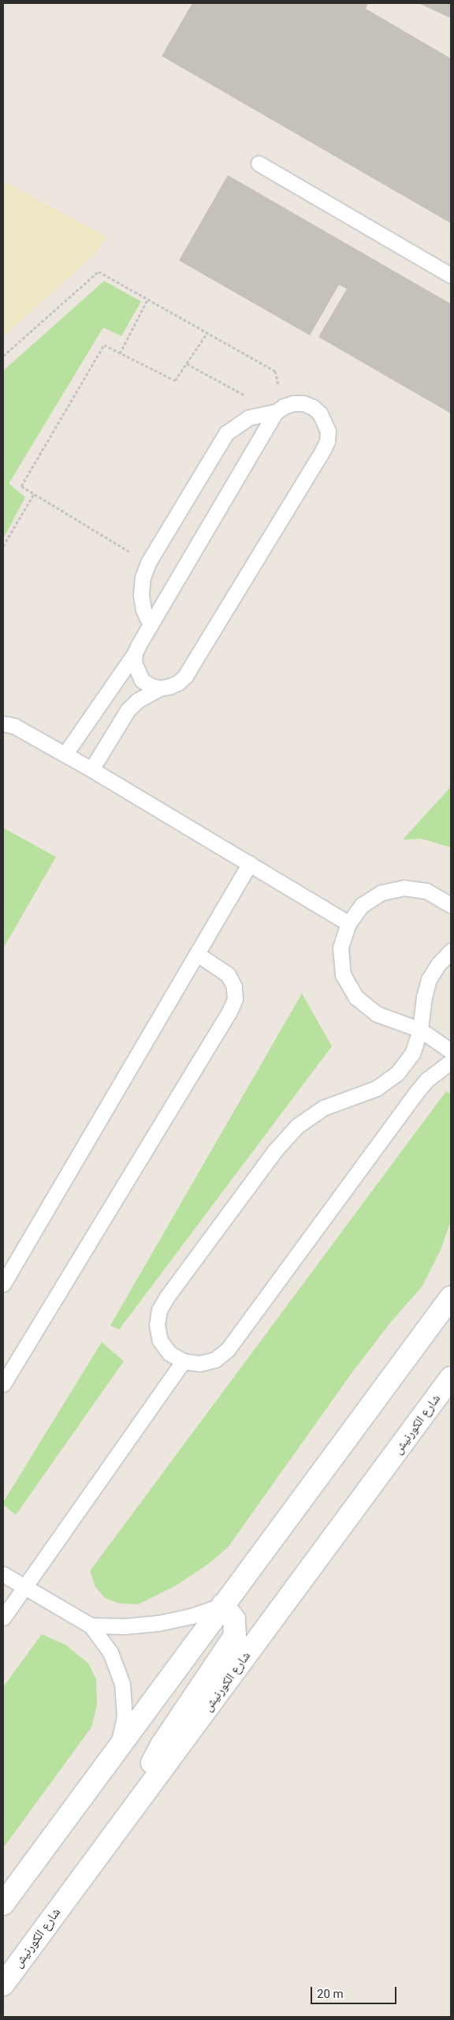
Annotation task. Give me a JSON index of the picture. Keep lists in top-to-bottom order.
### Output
{
  "streets": {
    "main road": ["شارع الكورنيش"]
  },
  "scale_bar": "20 m"
}
